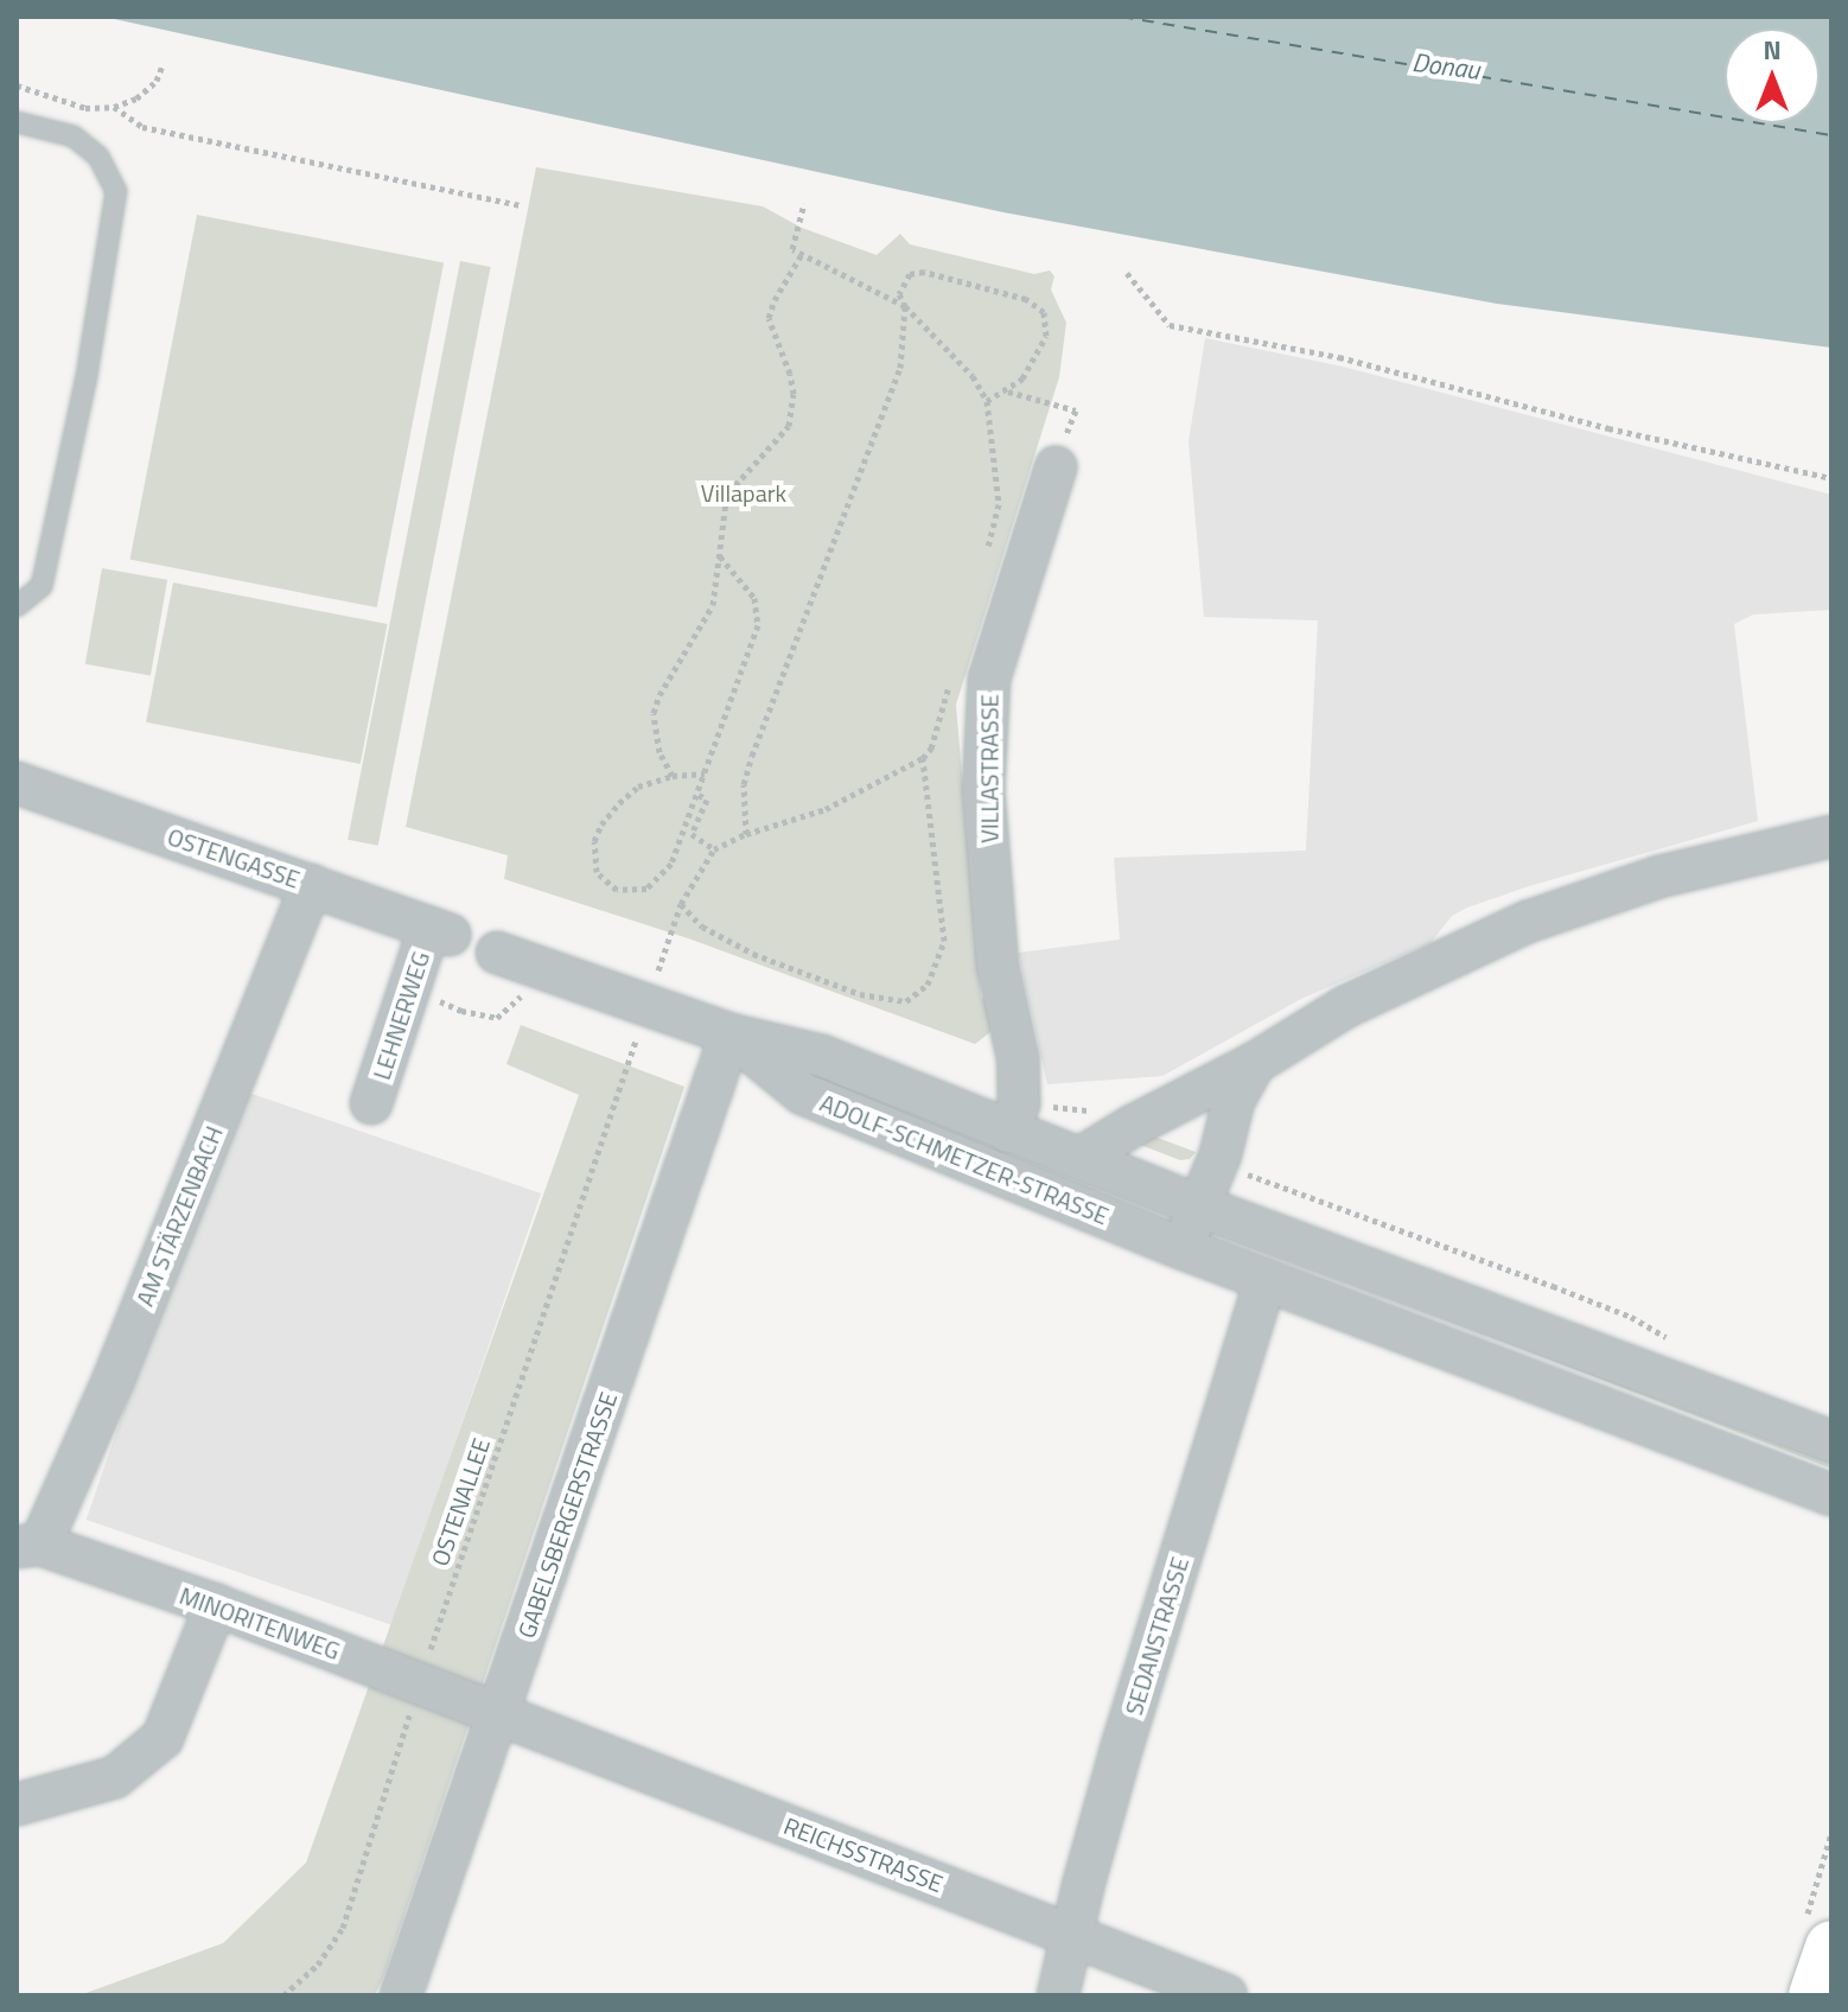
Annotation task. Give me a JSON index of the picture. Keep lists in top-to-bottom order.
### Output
{
  "streets": {
    "street": [
      "VILLASTRASSE",
      "OSTENGASSE",
      "LEHNERWEG",
      "ADOLF-SCHMETZER-STRASSE",
      "AM STÄRZENBACH",
      "GABELSBERGERSTRASSE",
      "MINORITENWEG",
      "SEDANSTRASSE",
      "REICHSSTRASSE"
    ],
    "path": ["OSTENALLEE"]
  },
  "crossings": [
    ["VILLASTRASSE", "ADOLF-SCHMETZER-STRASSE"],
    ["OSTENGASSE", "LEHNERWEG"],
    ["OSTENGASSE", "AM STÄRZENBACH"],
    ["ADOLF-SCHMETZER-STRASSE", "GABELSBERGERSTRASSE"],
    ["ADOLF-SCHMETZER-STRASSE", "SEDANSTRASSE"],
    ["AM STÄRZENBACH", "MINORITENWEG"],
    ["OSTENALLEE", "MINORITENWEG"],
    ["GABELSBERGERSTRASSE", "MINORITENWEG"],
    ["GABELSBERGERSTRASSE", "REICHSSTRASSE"],
    ["MINORITENWEG", "REICHSSTRASSE"],
    ["SEDANSTRASSE", "REICHSSTRASSE"]
  ],
  "water": ["Donau"],
  "parks": ["Villapark"],
  "north": "top"
}
